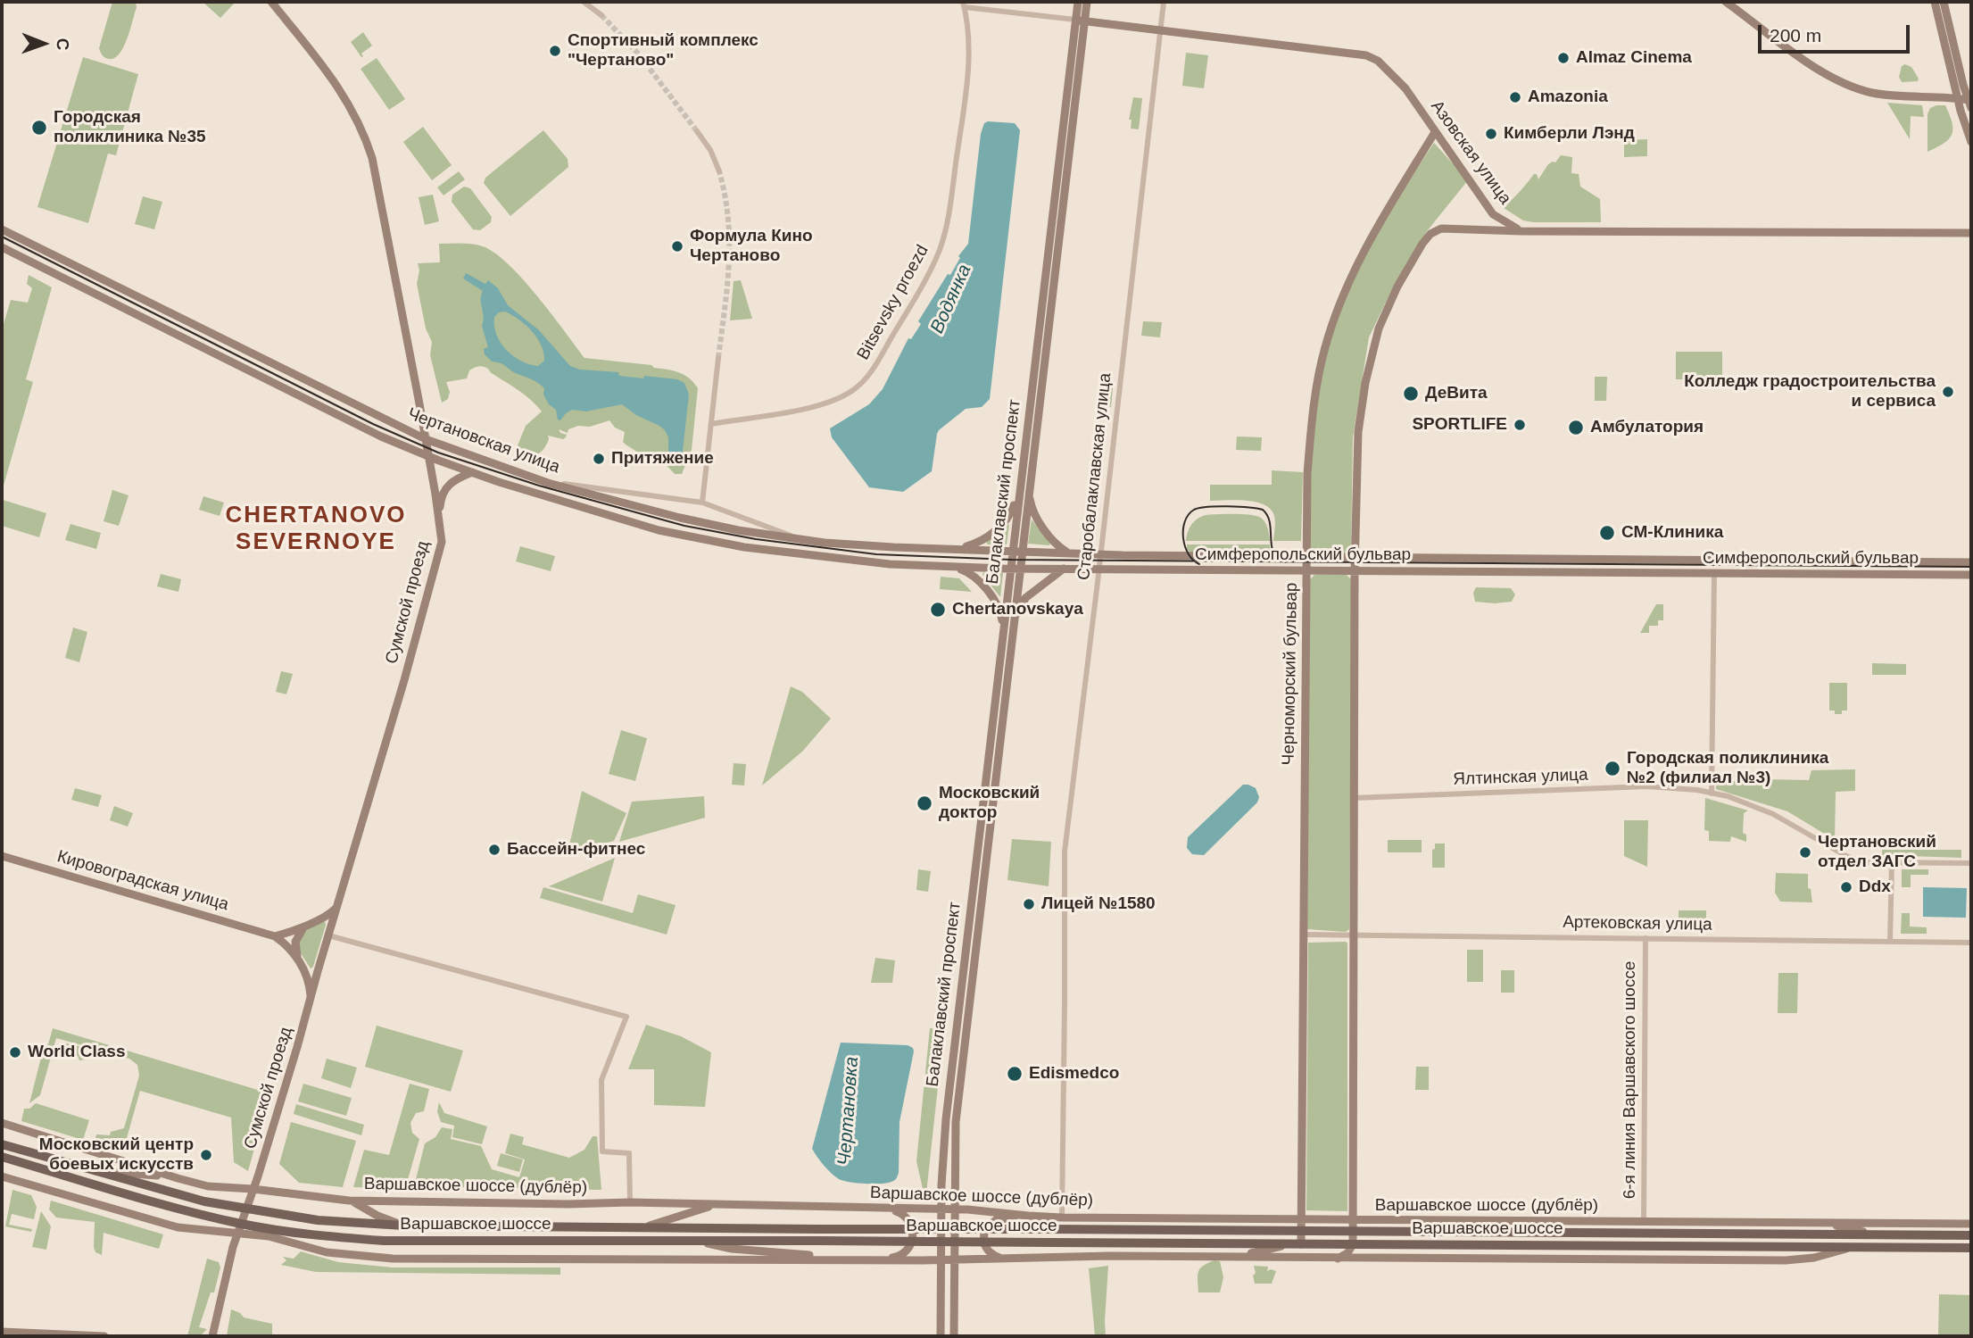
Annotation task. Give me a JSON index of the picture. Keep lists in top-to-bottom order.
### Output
{
  "streets": {
    "main road": [
      "Азовская улица",
      "Чертановская улица",
      "Балаклавский проспект",
      "Симферопольский бульвар",
      "Сумской проезд",
      "Черноморский бульвар",
      "Кировоградская улица",
      "Варшавское шоссе (дублёр)",
      "Варшавское шоссе"
    ],
    "street": [
      "Bitsevsky proezd",
      "Старобалаклавская улица",
      "Ялтинская улица",
      "Артековская улица",
      "6-я линия Варшавского шоссе"
    ]
  },
  "crossings": [
    ["Азовская улица", "Bitsevsky proezd"],
    ["Азовская улица", "Старобалаклавская улица"],
    ["Азовская улица", "Балаклавский проспект"],
    ["Азовская улица", "Черноморский бульвар"],
    ["Чертановская улица", "Симферопольский бульвар"],
    ["Чертановская улица", "Сумской проезд"],
    ["Старобалаклавская улица", "Симферопольский бульвар"],
    ["Старобалаклавская улица", "Варшавское шоссе (дублёр)"],
    ["Балаклавский проспект", "Симферопольский бульвар"],
    ["Балаклавский проспект", "Варшавское шоссе (дублёр)"],
    ["Симферопольский бульвар", "Черноморский бульвар"],
    ["Сумской проезд", "Варшавское шоссе (дублёр)"],
    ["Сумской проезд", "Варшавское шоссе"],
    ["Черноморский бульвар", "Артековская улица"],
    ["Черноморский бульвар", "Варшавское шоссе (дублёр)"],
    ["Черноморский бульвар", "Варшавское шоссе"],
    ["Артековская улица", "6-я линия Варшавского шоссе"],
    ["6-я линия Варшавского шоссе", "Варшавское шоссе (дублёр)"]
  ],
  "districts": ["CHERTANOVO SEVERNOYE"],
  "water": ["Водянка", "Чертановка"],
  "places": [
    "Спортивный комплекс \"Чертаново\"",
    "Almaz Cinema",
    "Amazonia",
    "Городская поликлиника №35",
    "Кимберли Лэнд",
    "Формула Кино Чертаново",
    "Колледж градостроительства и сервиса",
    "ДеВита",
    "SPORTLIFE",
    "Амбулатория",
    "Притяжение",
    "СМ-Клиника",
    "Chertanovskaya",
    "Городская поликлиника №2 (филиал №3)",
    "Московский доктор",
    "Бассейн-фитнес",
    "Чертановский отдел ЗАГС",
    "Ddx",
    "Лицей №1580",
    "World Class",
    "Edismedco",
    "Московский центр боевых искусств"
  ],
  "scale_bar": "200 m",
  "north": "right"
}
